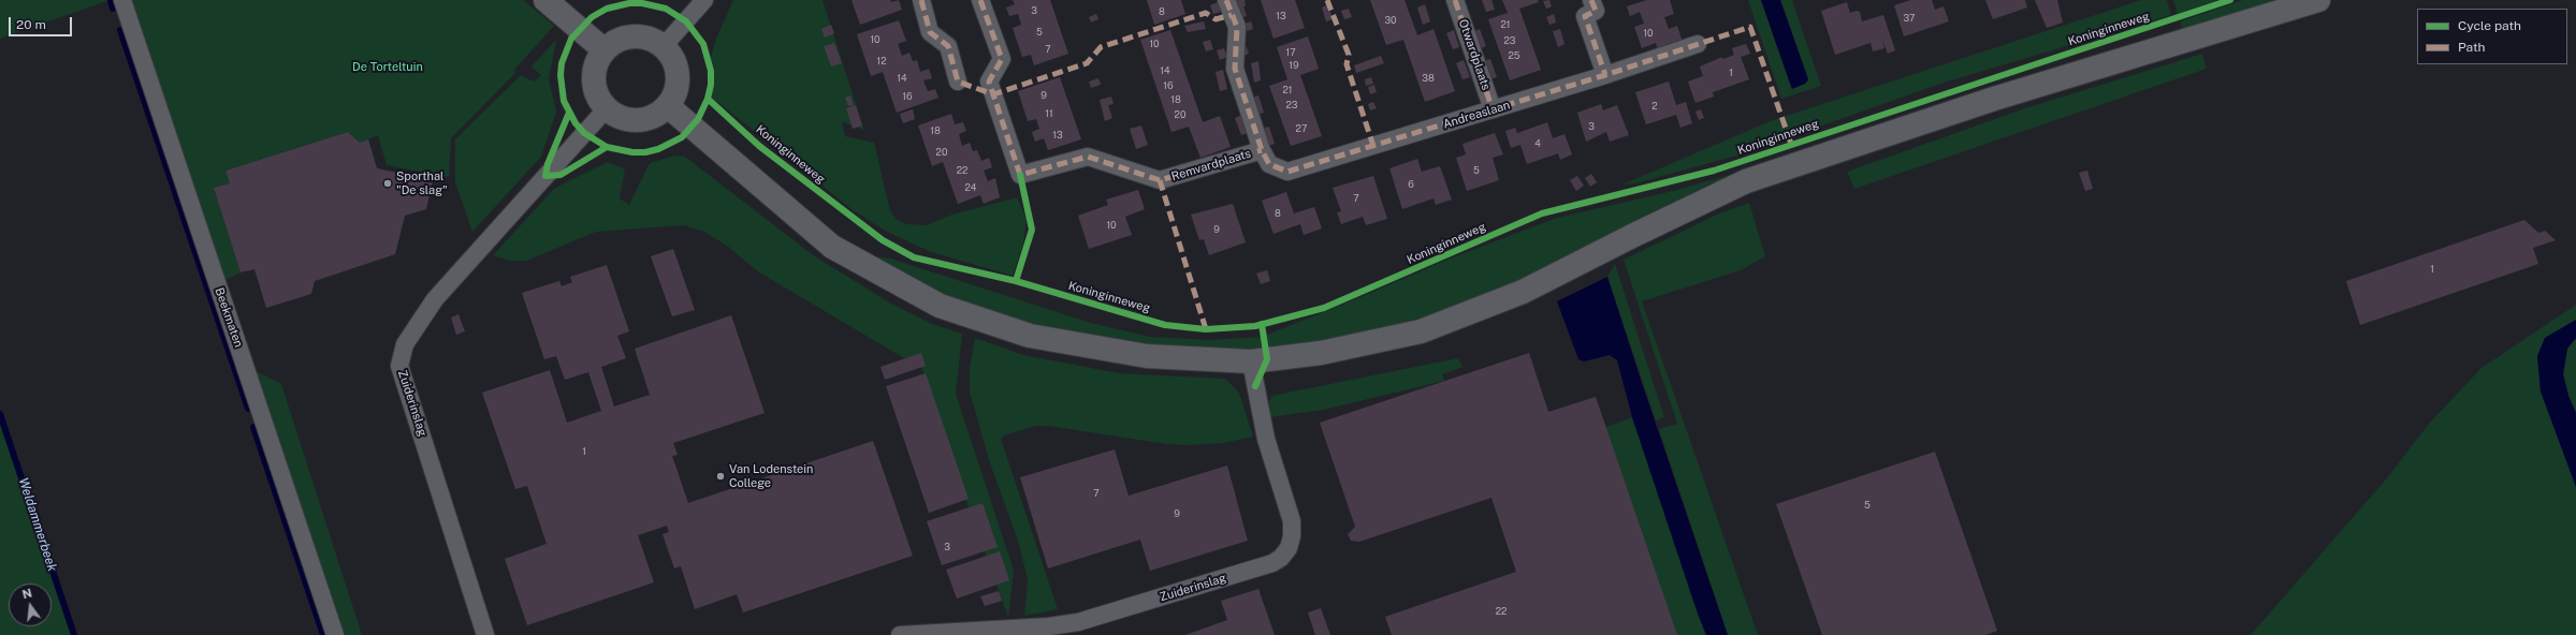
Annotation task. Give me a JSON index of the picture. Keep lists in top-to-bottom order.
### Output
{
  "streets": {
    "street": [
      "Otwardplaats",
      "Andreaslaan",
      "Remvardplaats",
      "Beekmaten",
      "Zuiderinslag"
    ],
    "cycle path": ["Koninginneweg"]
  },
  "crossings": [
    ["Otwardplaats", "Andreaslaan"],
    ["Andreaslaan", "Remvardplaats"]
  ],
  "water": ["Weldammerbeek"],
  "parks": ["De Torteltuin"],
  "places": ["Sporthal \"De slag\"", "Van Lodenstein College"],
  "house_numbers": [
    "3",
    "8",
    "13",
    "37",
    "30",
    "21",
    "5",
    "10",
    "10",
    "23",
    "10",
    "7",
    "17",
    "25",
    "12",
    "19",
    "14",
    "1",
    "14",
    "38",
    "16",
    "21",
    "9",
    "16",
    "18",
    "23",
    "2",
    "11",
    "20",
    "3",
    "27",
    "18",
    "13",
    "4",
    "20",
    "22",
    "5",
    "6",
    "24",
    "7",
    "8",
    "10",
    "9",
    "1",
    "1",
    "7",
    "5",
    "9",
    "3",
    "22"
  ],
  "legend": ["Cycle path", "Path"],
  "scale_bar": "20 m",
  "north": "top"
}
